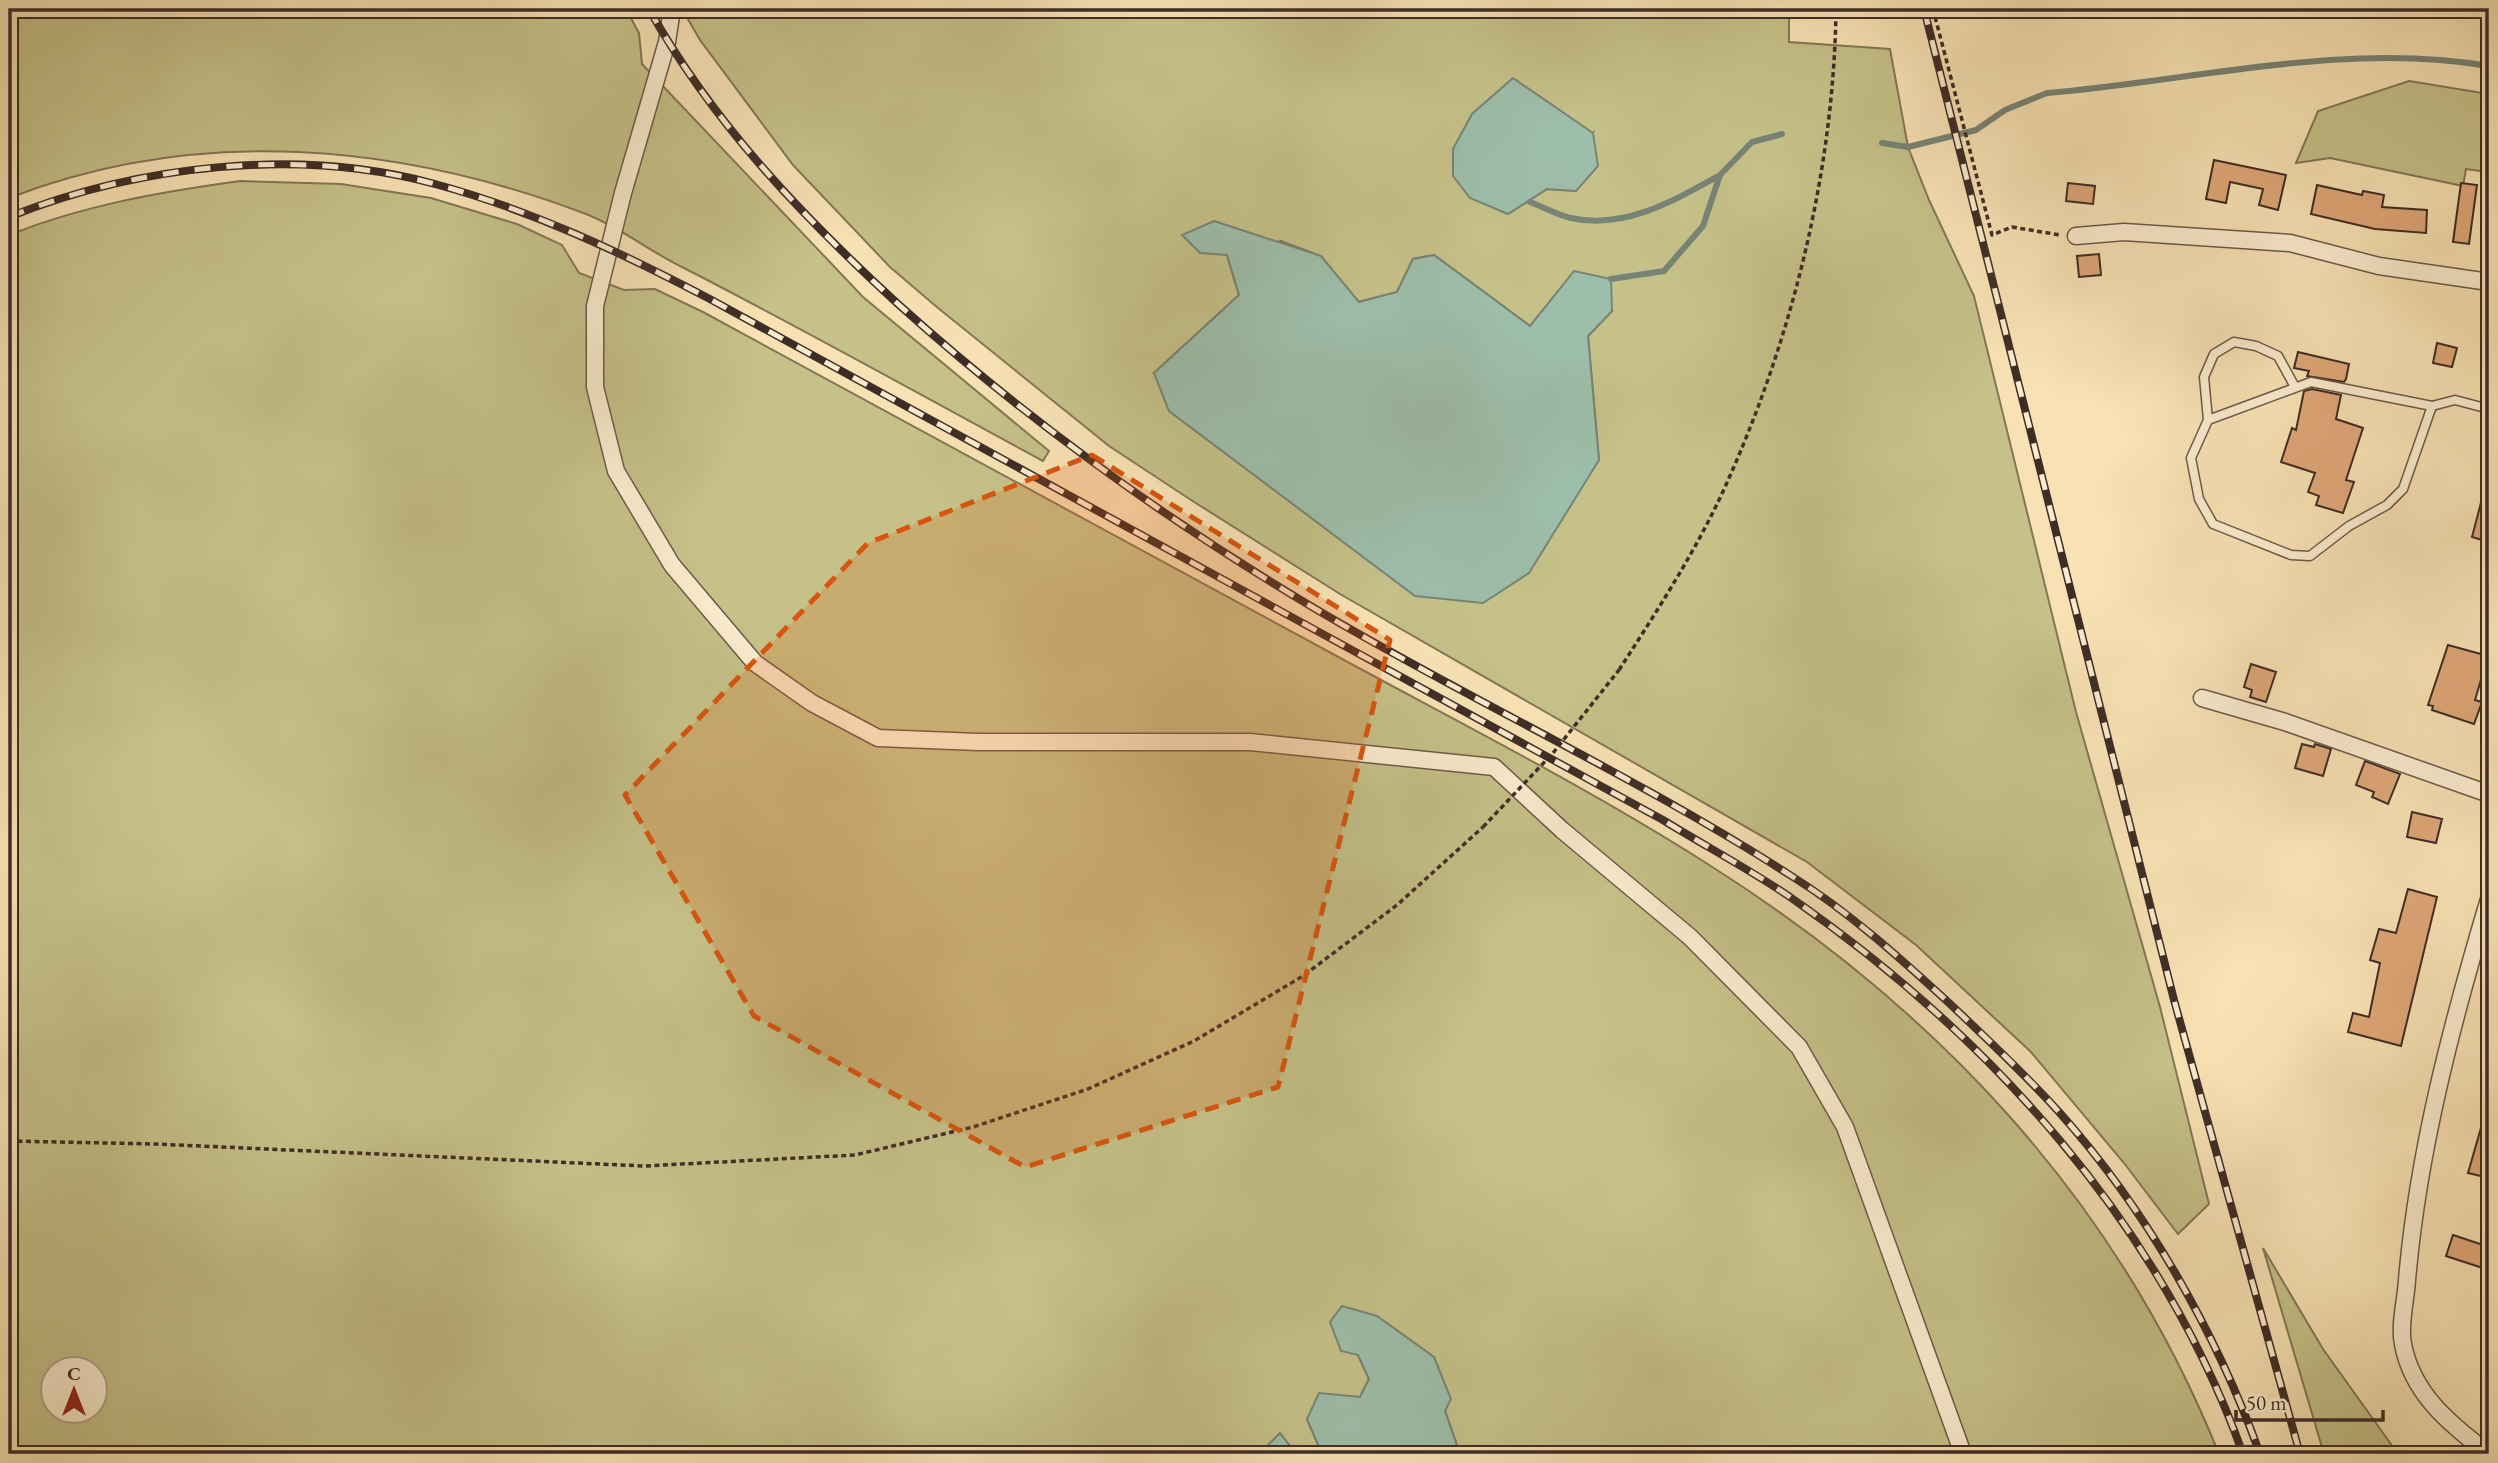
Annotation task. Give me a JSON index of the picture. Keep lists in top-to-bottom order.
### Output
{
  "scale_bar": "50 m",
  "north": "top"
}
